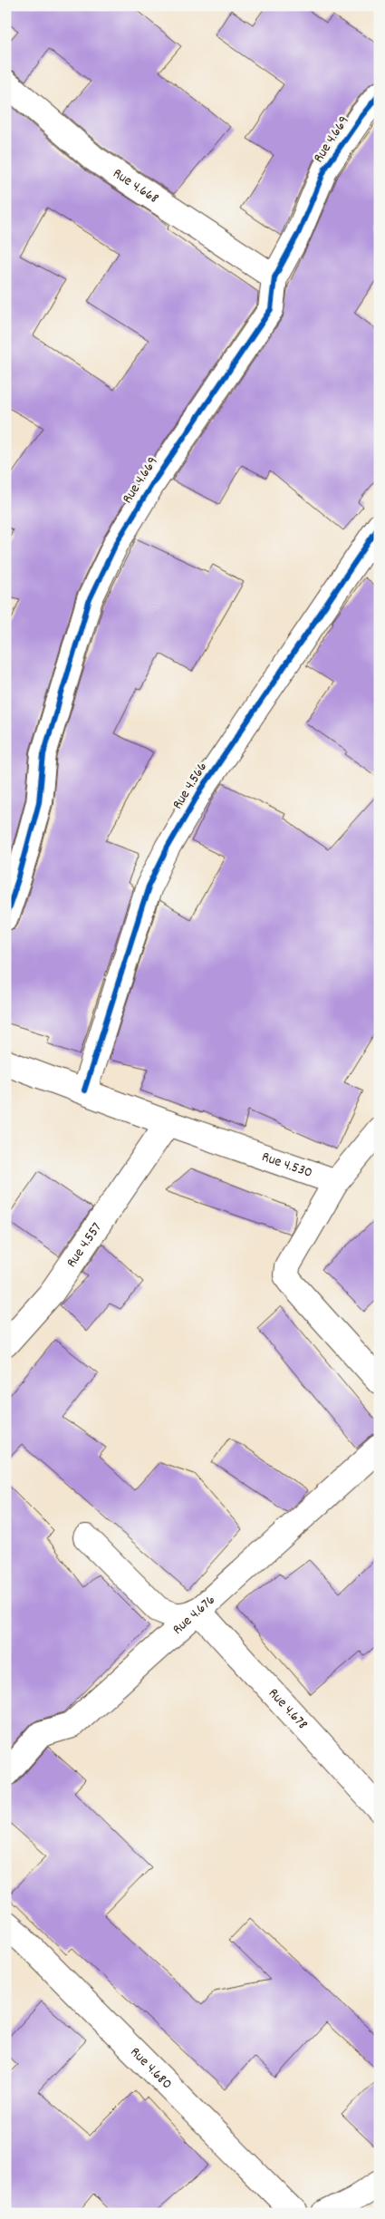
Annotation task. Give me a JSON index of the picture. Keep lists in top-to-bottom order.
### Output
{
  "streets": {
    "street": [
      "Rue 4.669",
      "Rue 4.668",
      "Rue 4.566",
      "Rue 4.530",
      "Rue 4.557",
      "Rue 4.676",
      "Rue 4.678",
      "Rue 4.680"
    ]
  },
  "crossings": [
    ["Rue 4.669", "Rue 4.668"],
    ["Rue 4.566", "Rue 4.530"],
    ["Rue 4.530", "Rue 4.557"],
    ["Rue 4.676", "Rue 4.678"]
  ]
}
